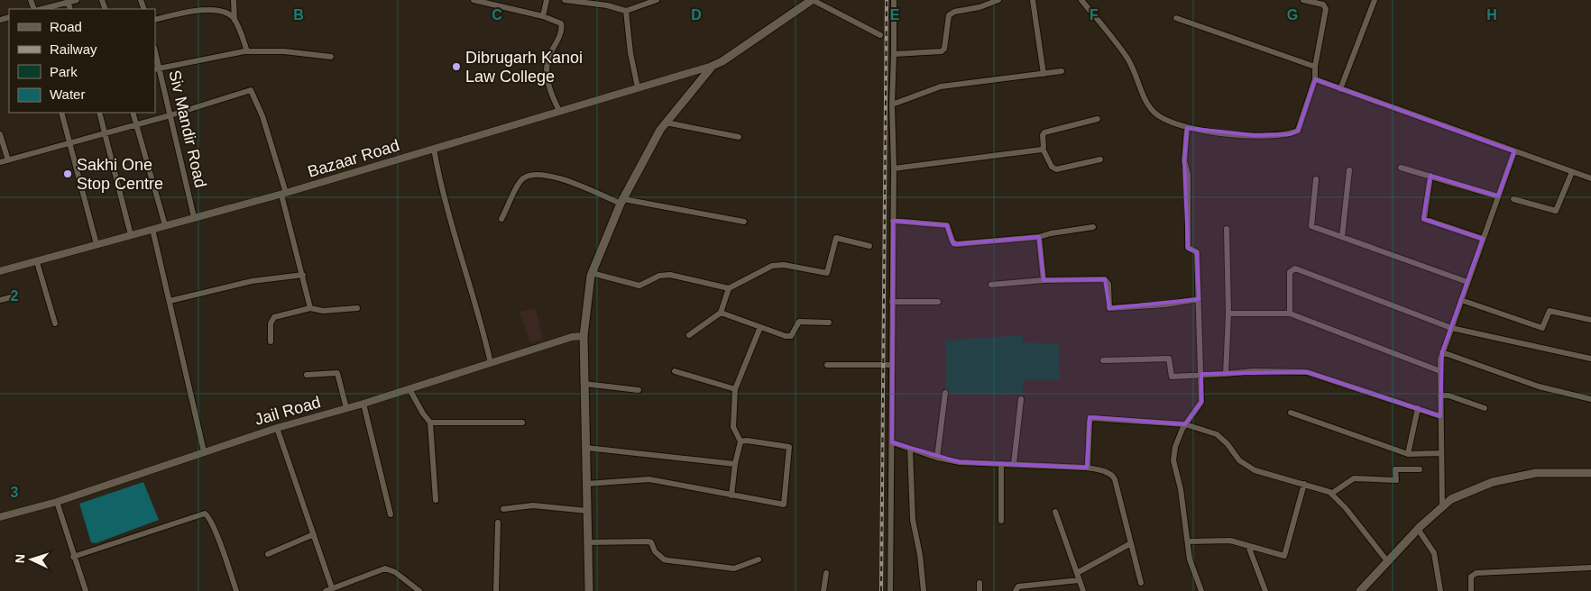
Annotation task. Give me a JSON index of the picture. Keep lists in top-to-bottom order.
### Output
{
  "streets": {
    "street": ["Siv Mandir Road", "Bazaar Road", "Jail Road"]
  },
  "crossings": [
    ["Siv Mandir Road", "Bazaar Road"]
  ],
  "places": ["Dibrugarh Kanoi Law College", "Sakhi One Stop Centre"],
  "legend": [
    "Road",
    "Railway",
    "Park",
    "Water"
  ],
  "north": "left",
  "grid": {
    "columns": [
      "B",
      "C",
      "D",
      "E",
      "F",
      "G",
      "H"
    ],
    "rows": ["2", "3"]
  }
}
